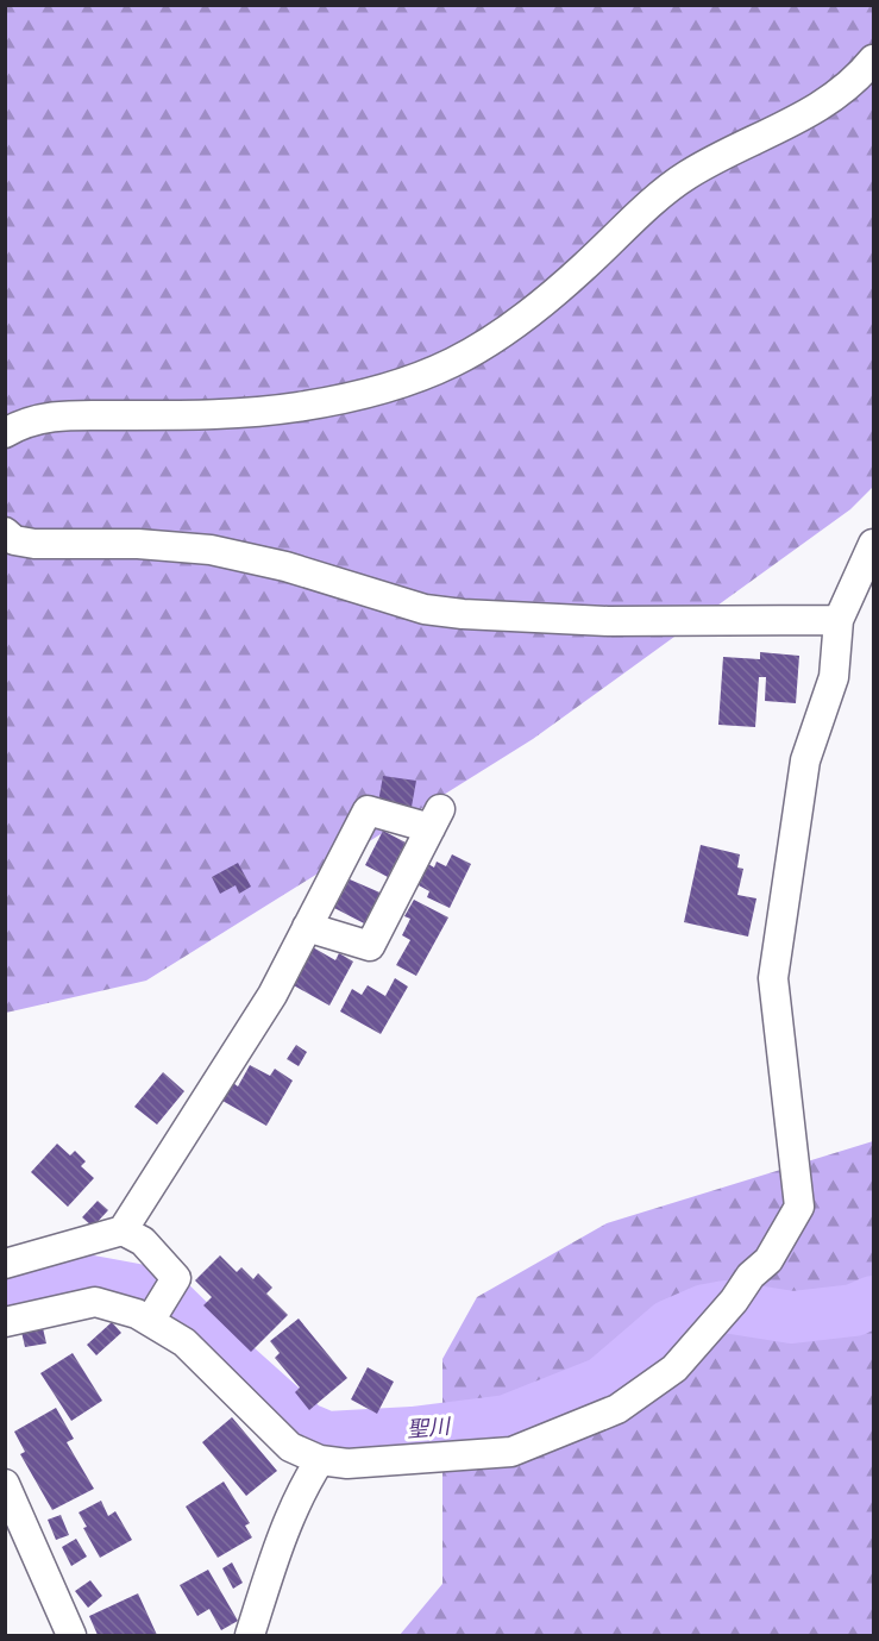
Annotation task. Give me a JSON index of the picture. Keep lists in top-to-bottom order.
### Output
{
  "water": ["聖川"]
}
